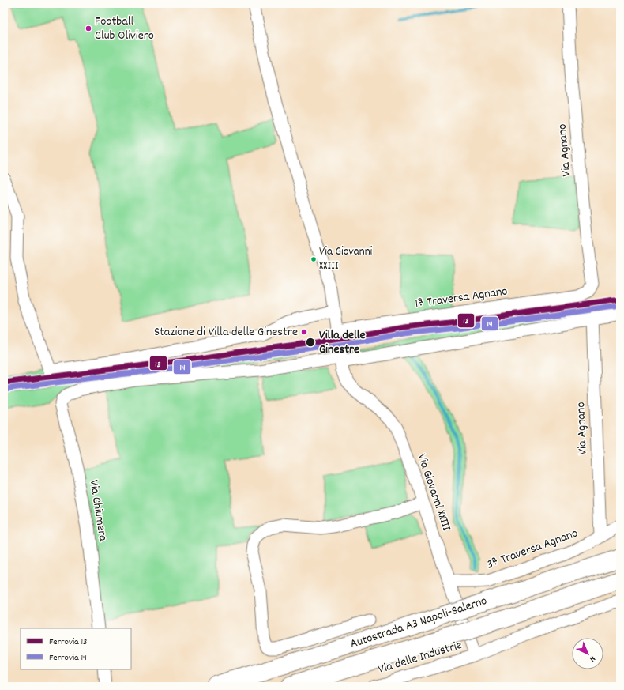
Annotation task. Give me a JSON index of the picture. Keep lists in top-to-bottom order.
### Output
{
  "streets": {
    "highway": ["Autostrada A3 Napoli-Salerno"],
    "street": [
      "Via Agnano",
      "1ª Traversa Agnano",
      "Via Giovanni XXIII",
      "Via Chiumera",
      "3ª Traversa Agnano",
      "Via delle Industrie"
    ]
  },
  "crossings": [
    ["Via Agnano", "1ª Traversa Agnano"],
    ["Via Agnano", "3ª Traversa Agnano"],
    ["1ª Traversa Agnano", "Via Giovanni XXIII"],
    ["Via Giovanni XXIII", "Via Chiumera"],
    ["Via Giovanni XXIII", "3ª Traversa Agnano"],
    ["Via Giovanni XXIII", "Via delle Industrie"]
  ],
  "places": [
    "Football Club Oliviero",
    "Via Giovanni XXIII",
    "Stazione di Villa delle Ginestre",
    "Villa delle Ginestre"
  ],
  "lines": ["rail line 13", "rail line 14"],
  "legend": ["Ferrovia 13", "Ferrovia 14"],
  "north": "bottom right"
}
